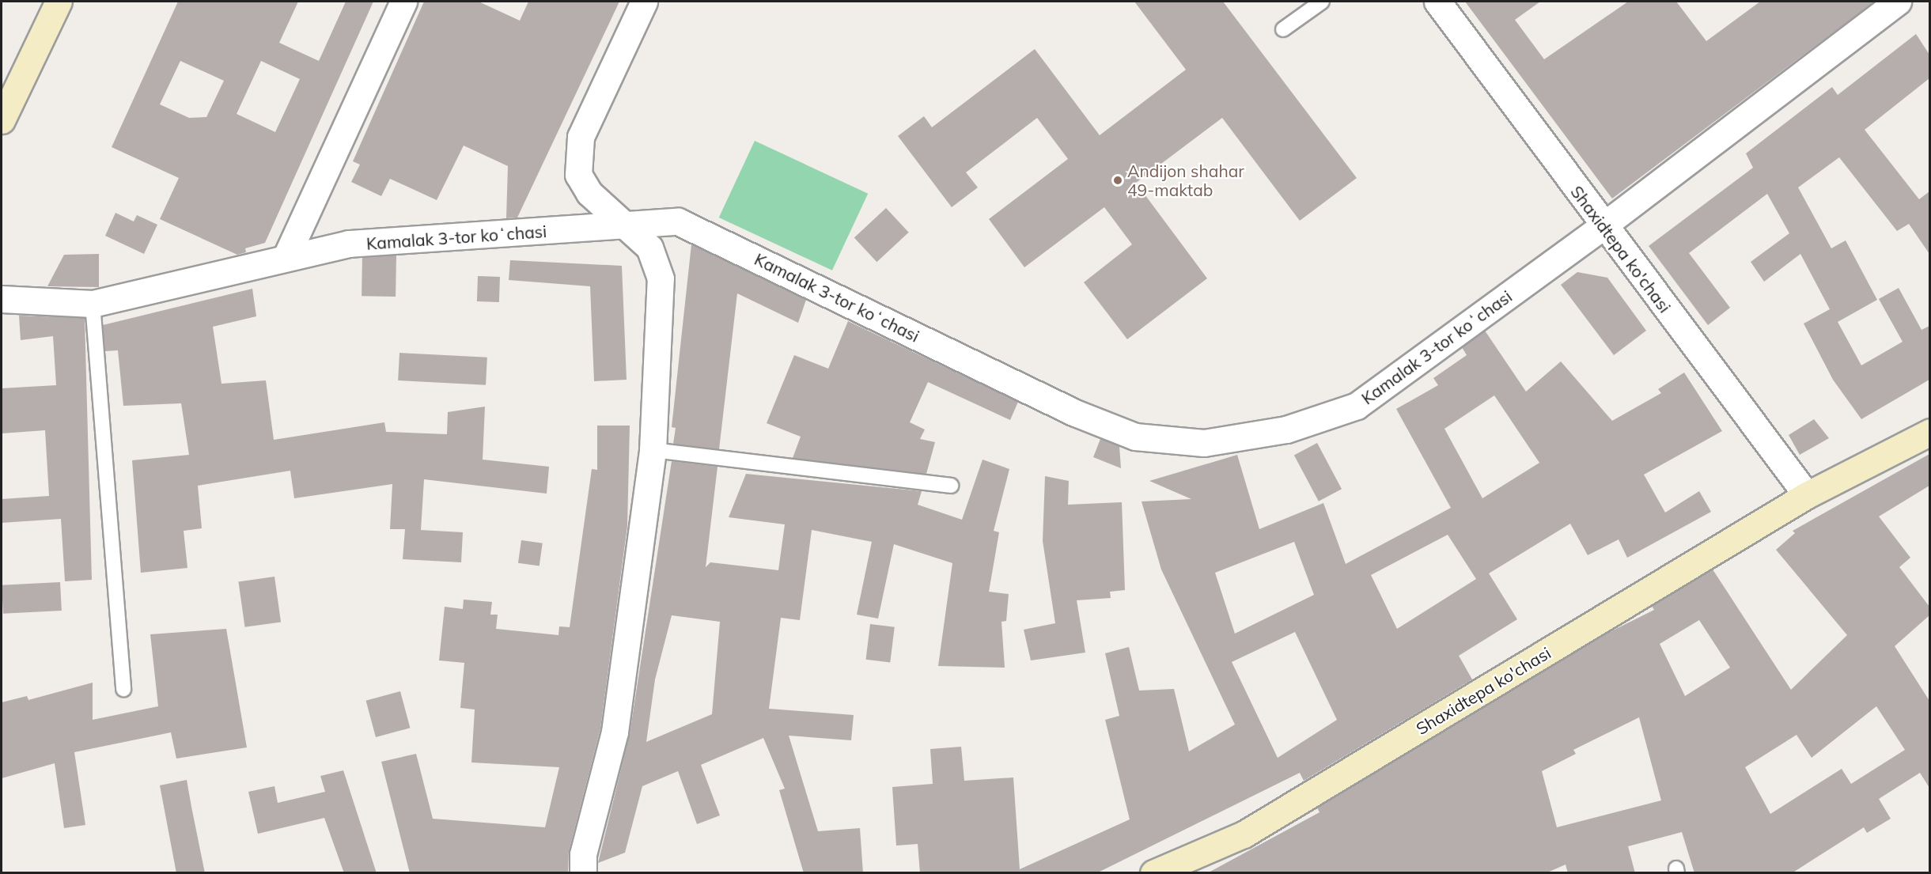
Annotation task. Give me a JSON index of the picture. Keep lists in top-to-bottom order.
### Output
{
  "streets": {
    "street": ["Kamalak 3-tor koʻchasi", "Shaxidtepa ko'chasi"]
  },
  "crossings": [
    ["Kamalak 3-tor koʻchasi", "Shaxidtepa ko'chasi"]
  ],
  "places": ["Andijon shahar 49-maktab"]
}
